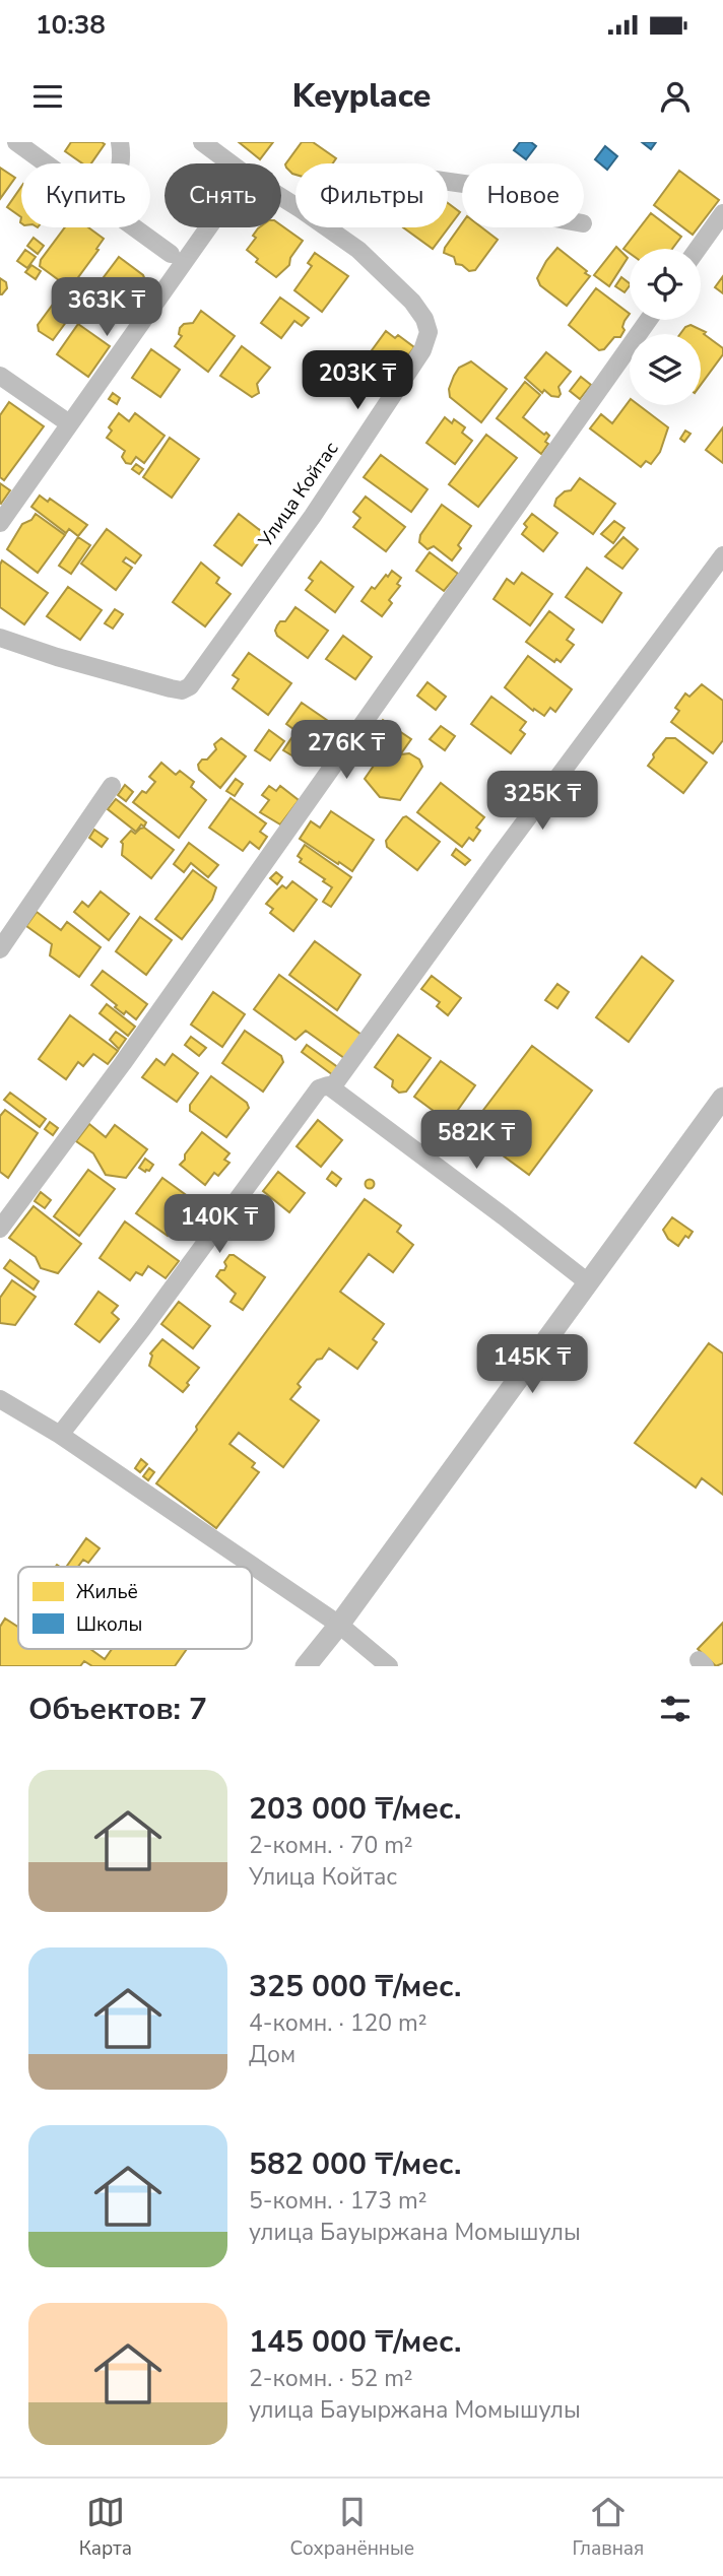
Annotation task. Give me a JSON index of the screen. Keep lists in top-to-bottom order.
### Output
{
  "streets": {
    "street": ["Улица Койтас"]
  },
  "legend": ["Жильё", "Школы"],
  "page": {
    "status": "10:38",
    "header": "Keyplace",
    "chip": [
      "Купить",
      "Снять",
      "Фильтры",
      "Новое"
    ],
    "price": [
      "363K ₸",
      "203K ₸",
      "276K ₸",
      "325K ₸",
      "582K ₸",
      "140K ₸",
      "145K ₸"
    ],
    "heading": "Объектов: 7",
    "list": [
      {
        "name": "203 000 ₸/мес.",
        "note": "2-комн. · 70 m² · Улица Койтас"
      },
      {
        "name": "325 000 ₸/мес.",
        "note": "4-комн. · 120 m² · Дом"
      },
      {
        "name": "582 000 ₸/мес.",
        "note": "5-комн. · 173 m² · улица Бауыржана Момышулы"
      },
      {
        "name": "145 000 ₸/мес.",
        "note": "2-комн. · 52 m² · улица Бауыржана Момышулы"
      }
    ],
    "tabs": ["Карта", "Сохранённые", "Главная"]
  }
}
